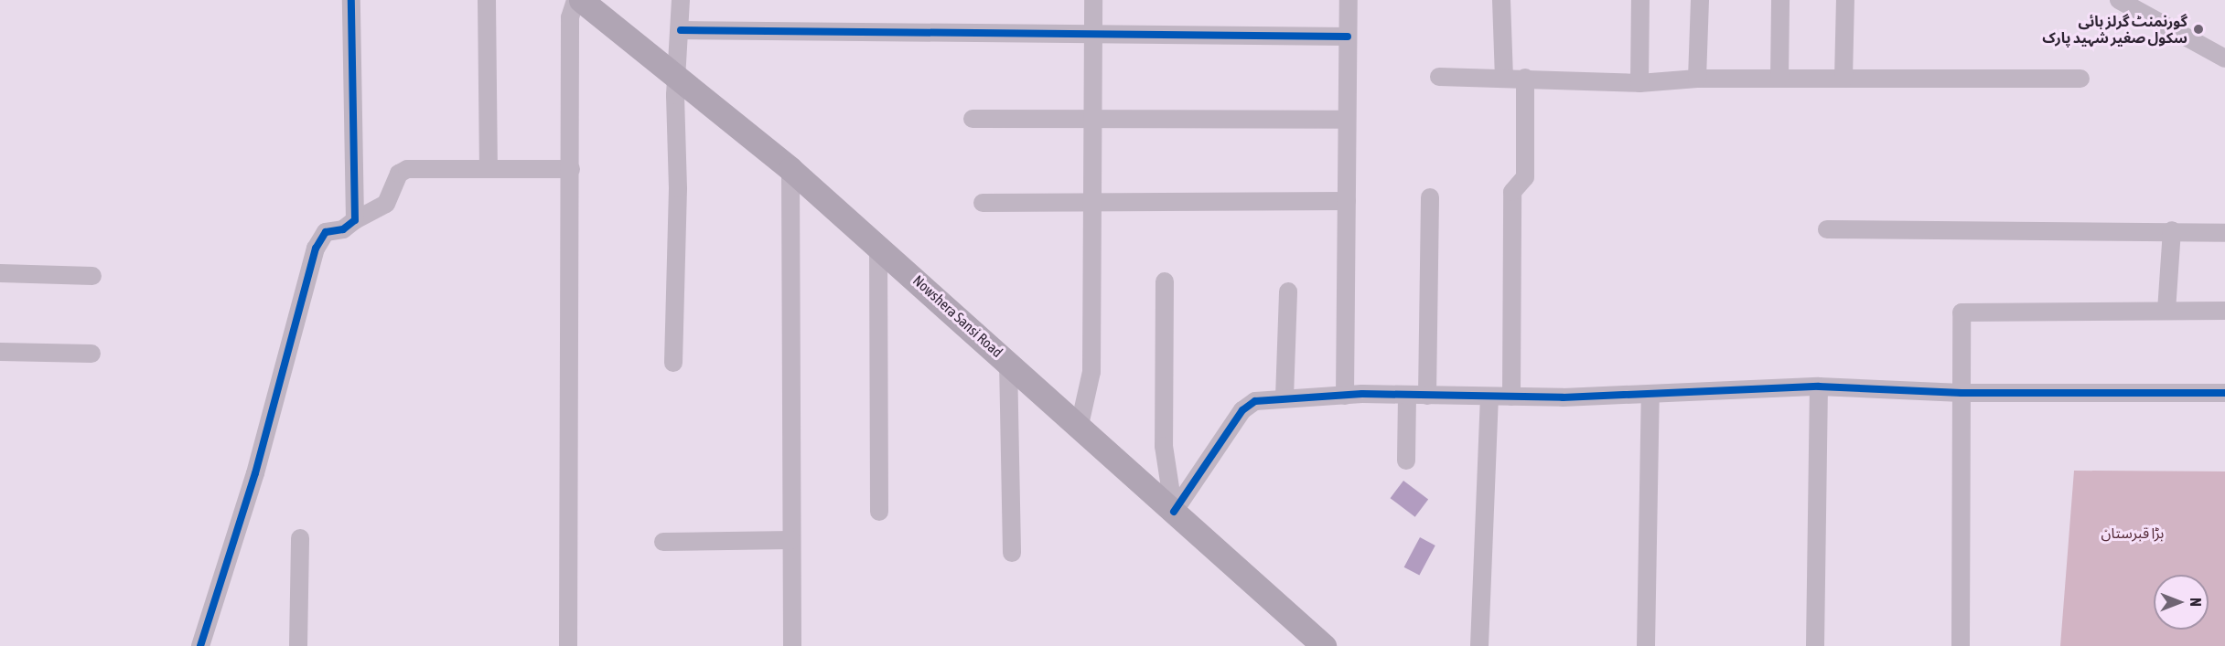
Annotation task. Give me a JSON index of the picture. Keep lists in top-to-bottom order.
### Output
{
  "streets": {
    "main road": ["Nowshera Sansi Road"]
  },
  "parks": ["بڑا قبرستان"],
  "places": ["گورنمنٹ گرلز ہائی سکول صغیر شہید پارک"],
  "north": "right"
}
